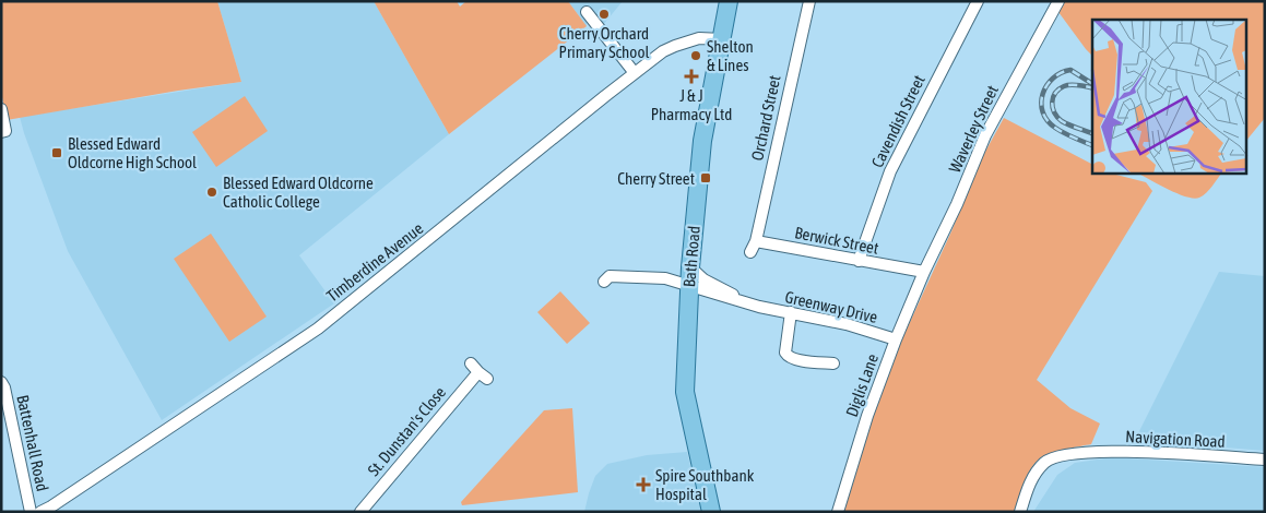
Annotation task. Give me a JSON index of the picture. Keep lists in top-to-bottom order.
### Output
{
  "streets": {
    "main road": ["Bath Road"],
    "street": [
      "Orchard Street",
      "Cavendish Street",
      "Waverley Street",
      "Berwick Street",
      "Timberdine Avenue",
      "Greenway Drive",
      "Diglis Lane",
      "St. Dunstan's Close",
      "Navigation Road",
      "Battenhall Road"
    ]
  },
  "crossings": [
    ["Orchard Street", "Berwick Street"],
    ["Cavendish Street", "Berwick Street"],
    ["Waverley Street", "Berwick Street"],
    ["Waverley Street", "Diglis Lane"],
    ["Berwick Street", "Diglis Lane"],
    ["Bath Road", "Timberdine Avenue"],
    ["Bath Road", "Greenway Drive"],
    ["Greenway Drive", "Diglis Lane"]
  ],
  "places": {
    "other": ["Cherry Orchard Primary School", "Shelton & Lines", "Blessed Edward Oldcorne Catholic College"],
    "health": ["J & J Pharmacy Ltd", "Spire Southbank Hospital"],
    "transit": ["Blessed Edward Oldcorne High School", "Cherry Street"]
  }
}
